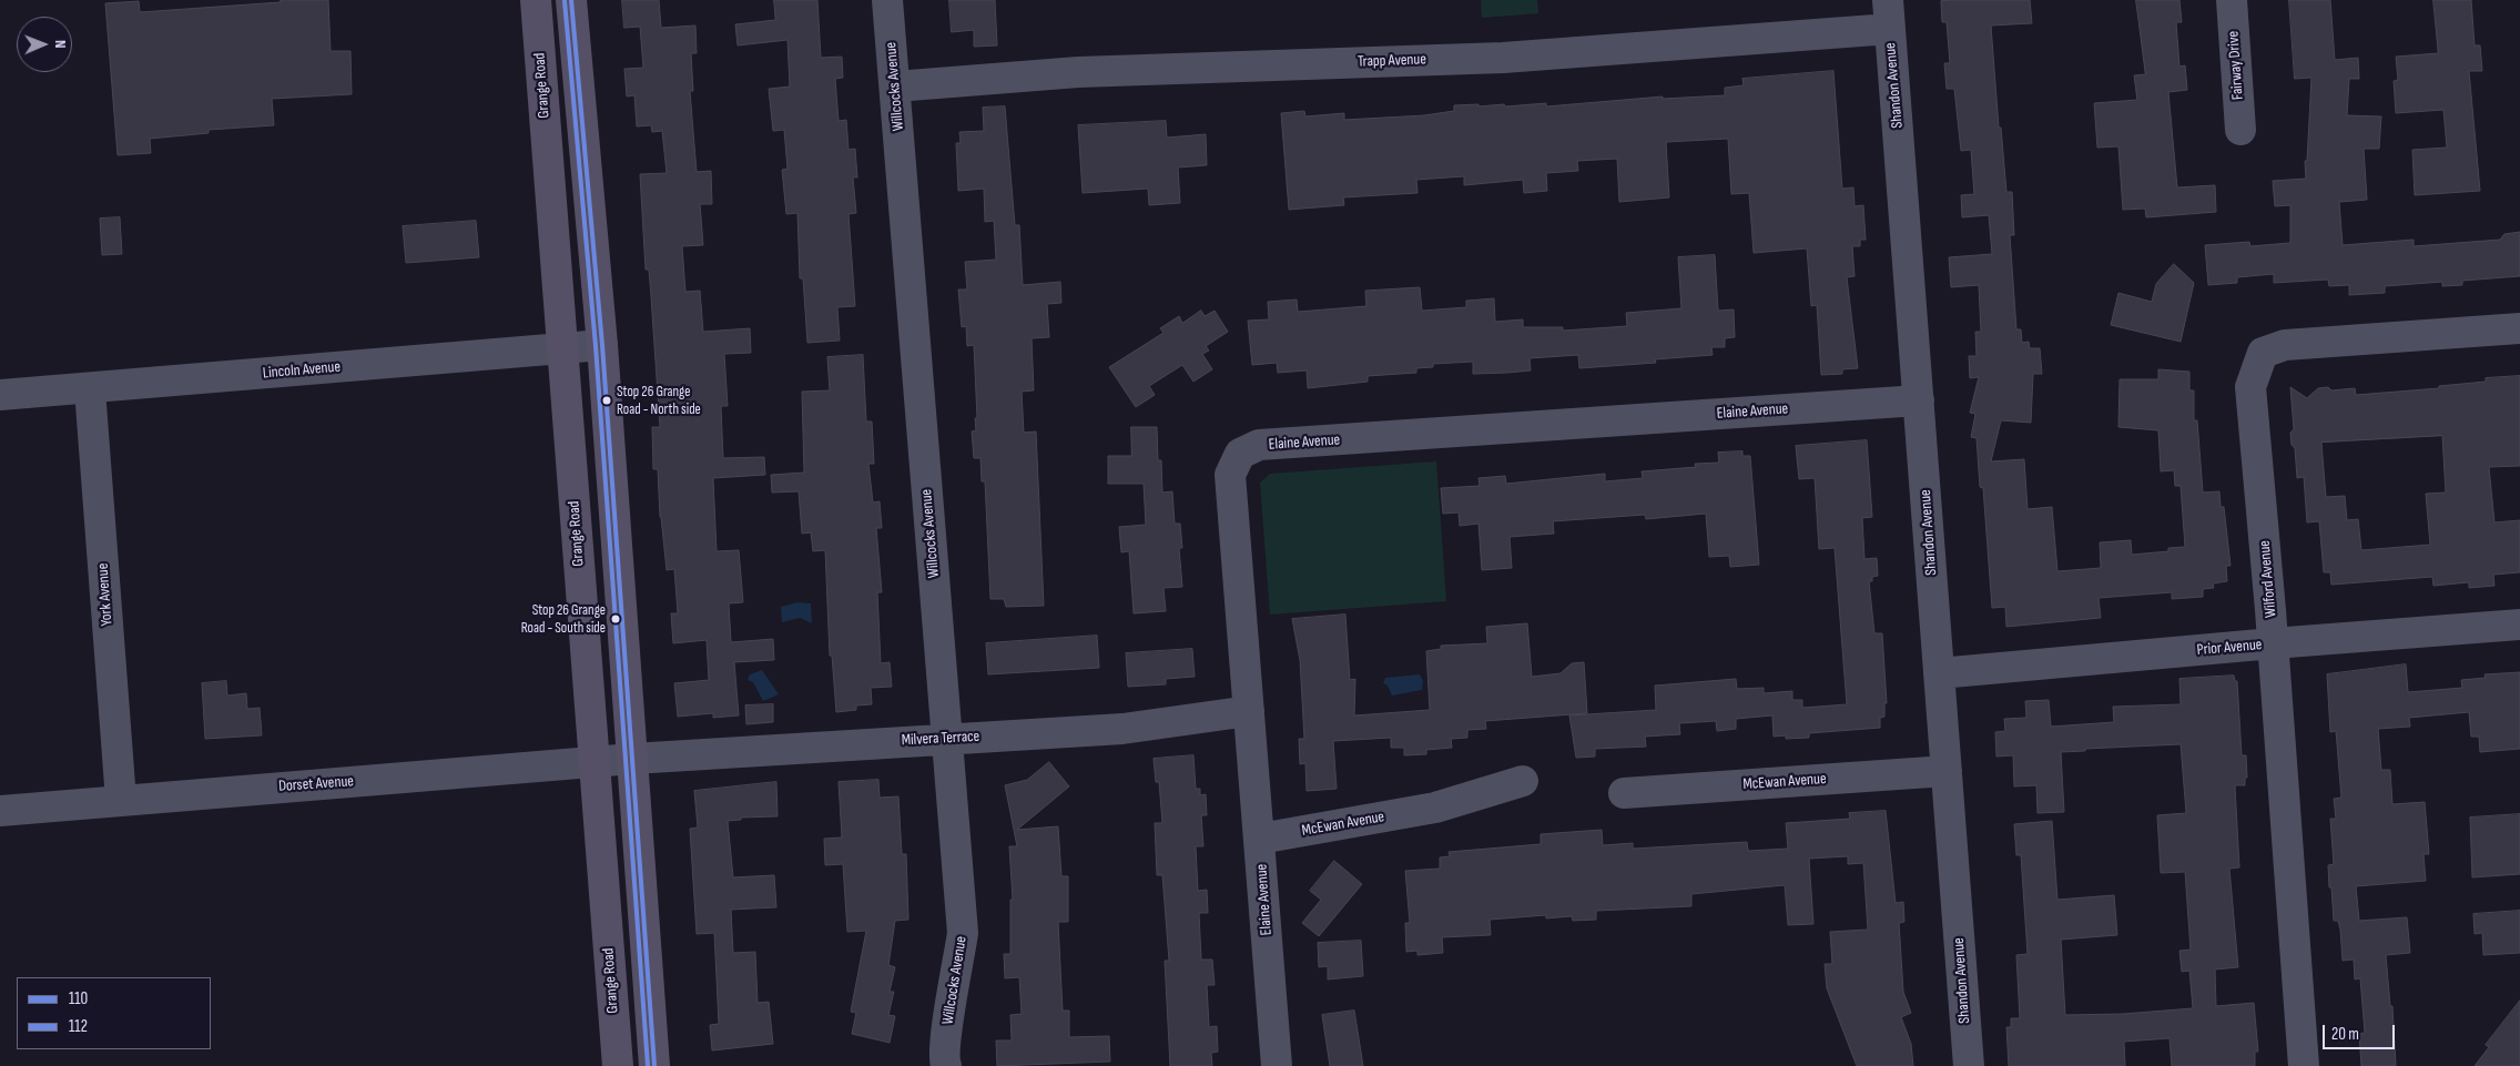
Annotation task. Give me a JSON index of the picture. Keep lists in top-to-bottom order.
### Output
{
  "streets": {
    "main road": ["Grange Road"],
    "street": [
      "Trapp Avenue",
      "Fairway Drive",
      "Shandon Avenue",
      "Willcocks Avenue",
      "Lincoln Avenue",
      "Elaine Avenue",
      "Wilford Avenue",
      "York Avenue",
      "Prior Avenue",
      "Milvera Terrace",
      "McEwan Avenue",
      "Dorset Avenue"
    ]
  },
  "crossings": [
    ["Trapp Avenue", "Shandon Avenue"],
    ["Trapp Avenue", "Willcocks Avenue"],
    ["Grange Road", "Lincoln Avenue"],
    ["Grange Road", "Dorset Avenue"],
    ["Shandon Avenue", "Elaine Avenue"],
    ["Shandon Avenue", "Prior Avenue"],
    ["Shandon Avenue", "McEwan Avenue"],
    ["Willcocks Avenue", "Milvera Terrace"],
    ["Lincoln Avenue", "York Avenue"],
    ["Elaine Avenue", "Milvera Terrace"],
    ["Elaine Avenue", "McEwan Avenue"],
    ["Wilford Avenue", "Prior Avenue"],
    ["York Avenue", "Dorset Avenue"],
    ["Milvera Terrace", "Dorset Avenue"]
  ],
  "places": ["Stop 26 Grange Road - North side", "Stop 26 Grange Road - South side"],
  "lines": ["transit line 110", "transit line 112"],
  "legend": ["110", "112"],
  "scale_bar": "20 m",
  "north": "right"
}
